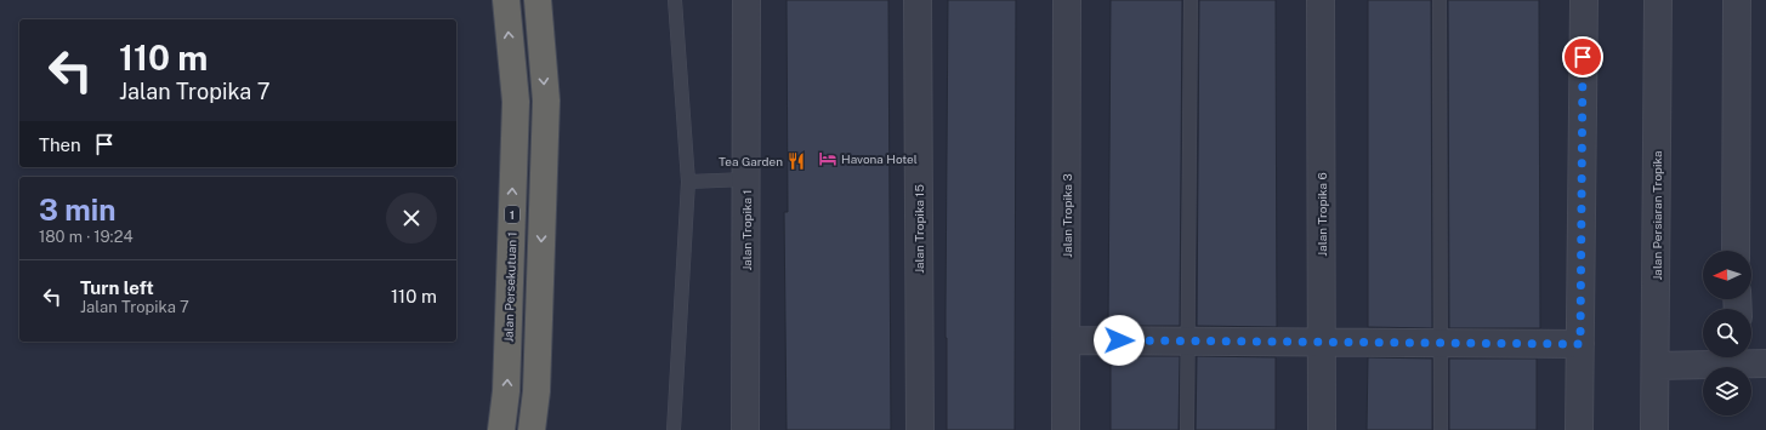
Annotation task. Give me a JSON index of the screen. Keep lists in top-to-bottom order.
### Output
{
  "streets": {
    "highway": ["1", "Jalan Persekutuan 1"],
    "street": [
      "Jalan Tropika 6",
      "Jalan Tropika 3",
      "Jalan Persiaran Tropika",
      "Jalan Tropika 15",
      "Jalan Tropika 1"
    ]
  },
  "places": {
    "hotel": ["Havona Hotel"],
    "restaurant": ["Tea Garden"]
  },
  "north": "left",
  "page": {
    "turn": ["110 m", "Jalan Tropika 7"],
    "then": "Then",
    "heading": ["3 min", "180 m · 19:24"],
    "list": [
      {
        "name": "Turn left",
        "note": "Jalan Tropika 7",
        "value": "110 m"
      }
    ]
  }
}
